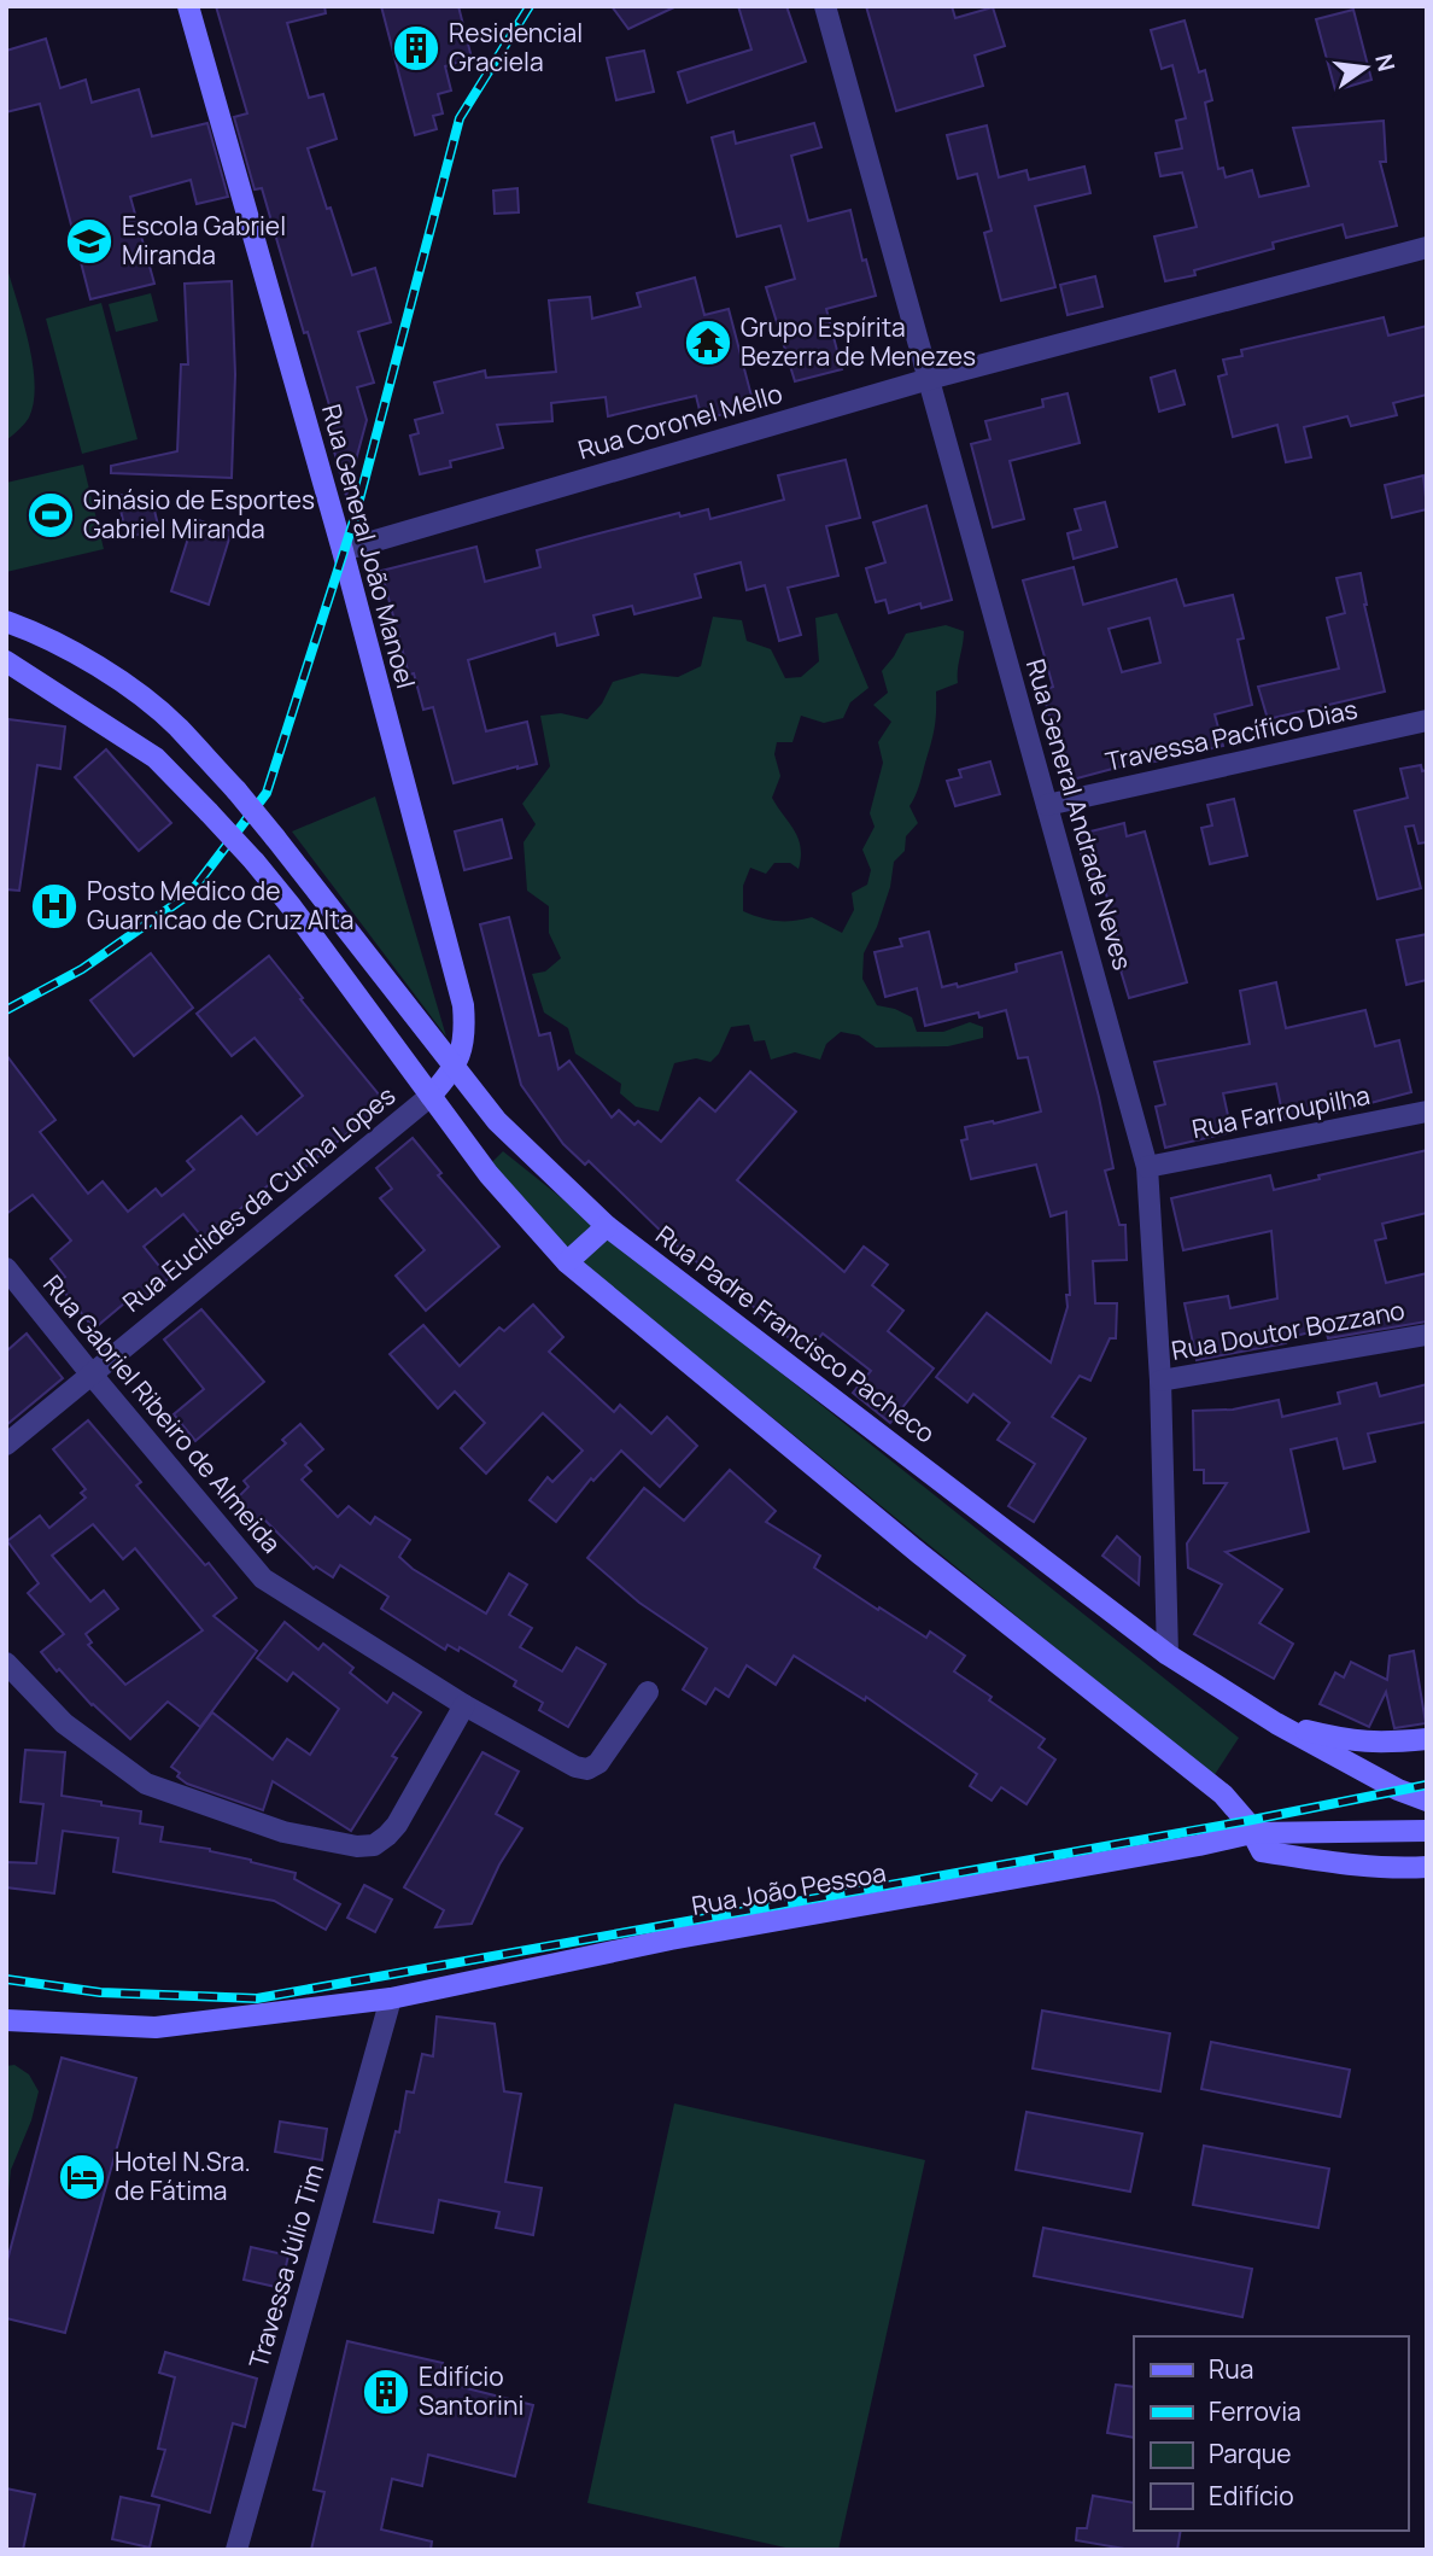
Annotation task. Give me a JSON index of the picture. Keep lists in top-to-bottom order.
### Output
{
  "streets": {
    "main road": ["Rua General João Manoel", "Rua Padre Francisco Pacheco", "Rua João Pessoa"],
    "street": [
      "Rua Coronel Mello",
      "Travessa Pacífico Dias",
      "Rua General Andrade Neves",
      "Rua Farroupilha",
      "Rua Euclides da Cunha Lopes",
      "Rua Doutor Bozzano",
      "Rua Gabriel Ribeiro de Almeida",
      "Travessa Júlio Tim"
    ]
  },
  "crossings": [
    ["Rua Coronel Mello", "Rua General João Manoel"],
    ["Rua Coronel Mello", "Rua General Andrade Neves"],
    ["Rua General João Manoel", "Rua Padre Francisco Pacheco"],
    ["Travessa Pacífico Dias", "Rua General Andrade Neves"],
    ["Rua General Andrade Neves", "Rua Farroupilha"],
    ["Rua General Andrade Neves", "Rua Doutor Bozzano"],
    ["Rua General Andrade Neves", "Rua Padre Francisco Pacheco"],
    ["Rua Euclides da Cunha Lopes", "Rua Gabriel Ribeiro de Almeida"],
    ["Rua João Pessoa", "Travessa Júlio Tim"]
  ],
  "places": {
    "building": ["Residencial Graciela", "Edifício Santorini"],
    "school or university": ["Escola Gabriel Miranda"],
    "temple": ["Grupo Espírita Bezerra de Menezes"],
    "sports": ["Ginásio de Esportes Gabriel Miranda"],
    "hospital": ["Posto Medico de Guarnicao de Cruz Alta"],
    "hotel": ["Hotel N.Sra. de Fátima"]
  },
  "legend": [
    "Rua",
    "Ferrovia",
    "Parque",
    "Edifício"
  ],
  "north": "right"
}
